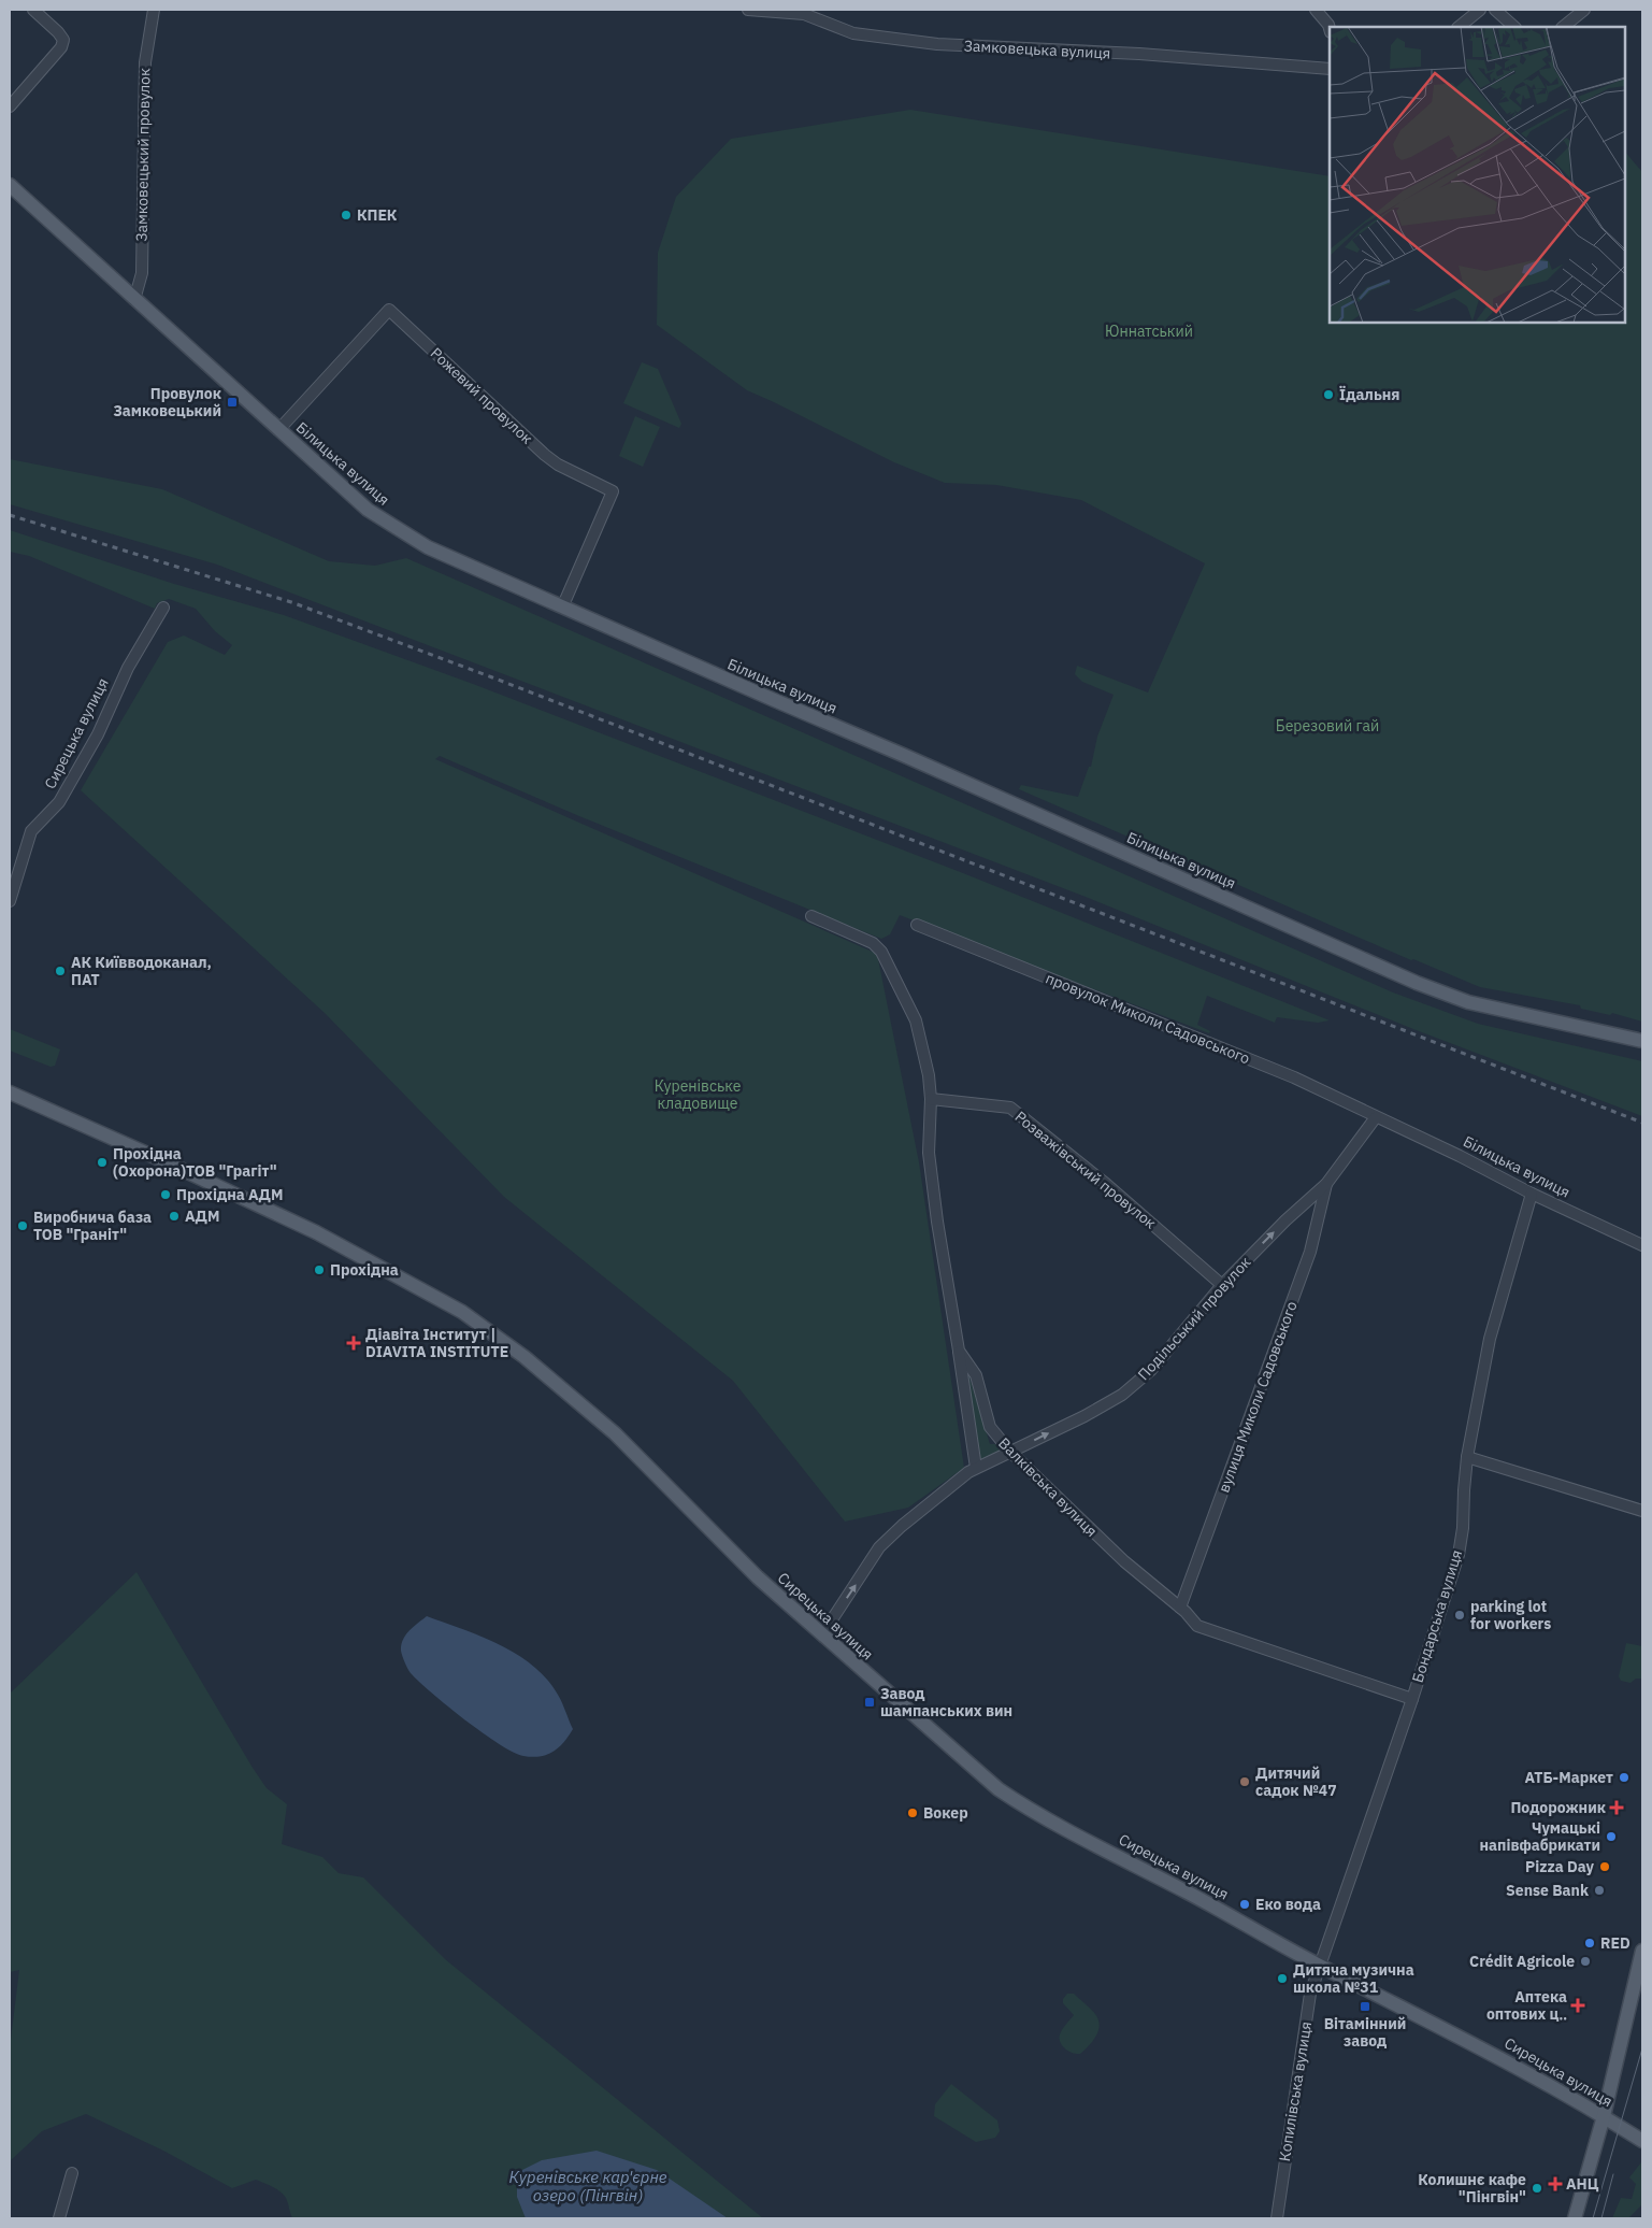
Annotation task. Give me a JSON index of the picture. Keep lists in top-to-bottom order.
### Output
{
  "streets": {
    "main road": ["Білицька вулиця", "Сирецька вулиця"],
    "street": [
      "Замковецька вулиця",
      "Замковецький провулок",
      "Рожевий провулок",
      "провулок Миколи Садовського",
      "Розважівський провулок",
      "Подільський провулок",
      "вулиця Миколи Садовського",
      "Валківська вулиця",
      "Бондарська вулиця",
      "Копилівська вулиця"
    ]
  },
  "crossings": [
    ["Замковецький провулок", "Білицька вулиця"],
    ["Рожевий провулок", "Білицька вулиця"],
    ["Білицька вулиця", "провулок Миколи Садовського"],
    ["Білицька вулиця", "Подільський провулок"],
    ["Білицька вулиця", "Бондарська вулиця"],
    ["Сирецька вулиця", "Подільський провулок"],
    ["Сирецька вулиця", "Бондарська вулиця"],
    ["Сирецька вулиця", "Копилівська вулиця"],
    ["провулок Миколи Садовського", "Подільський провулок"],
    ["Розважівський провулок", "Подільський провулок"],
    ["Розважівський провулок", "Валківська вулиця"],
    ["Подільський провулок", "вулиця Миколи Садовського"],
    ["Подільський провулок", "Валківська вулиця"],
    ["вулиця Миколи Садовського", "Валківська вулиця"],
    ["Валківська вулиця", "Бондарська вулиця"],
    ["Бондарська вулиця", "Копилівська вулиця"]
  ],
  "one_way": ["Подільський провулок"],
  "water": ["Куренівське кар'єрне озеро (Пінгвін)"],
  "parks": ["Юннатський", "Березовий гай", "Куренівське кладовище"],
  "places": {
    "other": [
      "КПЕК",
      "Їдальня",
      "АК Київводоканал, ПАТ",
      "Прохідна (Охорона)ТОВ \"Грагіт\"",
      "Прохідна АДМ",
      "АДМ",
      "Виробнича база ТОВ \"Граніт\"",
      "Прохідна",
      "parking lot for workers",
      "АТБ-Маркет",
      "Дитячий садок №47",
      "Вокер",
      "Чумацькі напівфабрикати",
      "Pizza Day",
      "Sense Bank",
      "Еко вода",
      "RED",
      "Crédit Agricole",
      "Дитяча музична школа №31",
      "Колишнє кафе \"Пінгвін\""
    ],
    "transit": ["Провулок Замковецький", "Завод шампанських вин", "Вітамінний завод"],
    "health": [
      "Діавіта Інститут | DIAVITA INSTITUTE",
      "Подорожник",
      "Аптека оптових ц‥",
      "АНЦ"
    ]
  }
}
